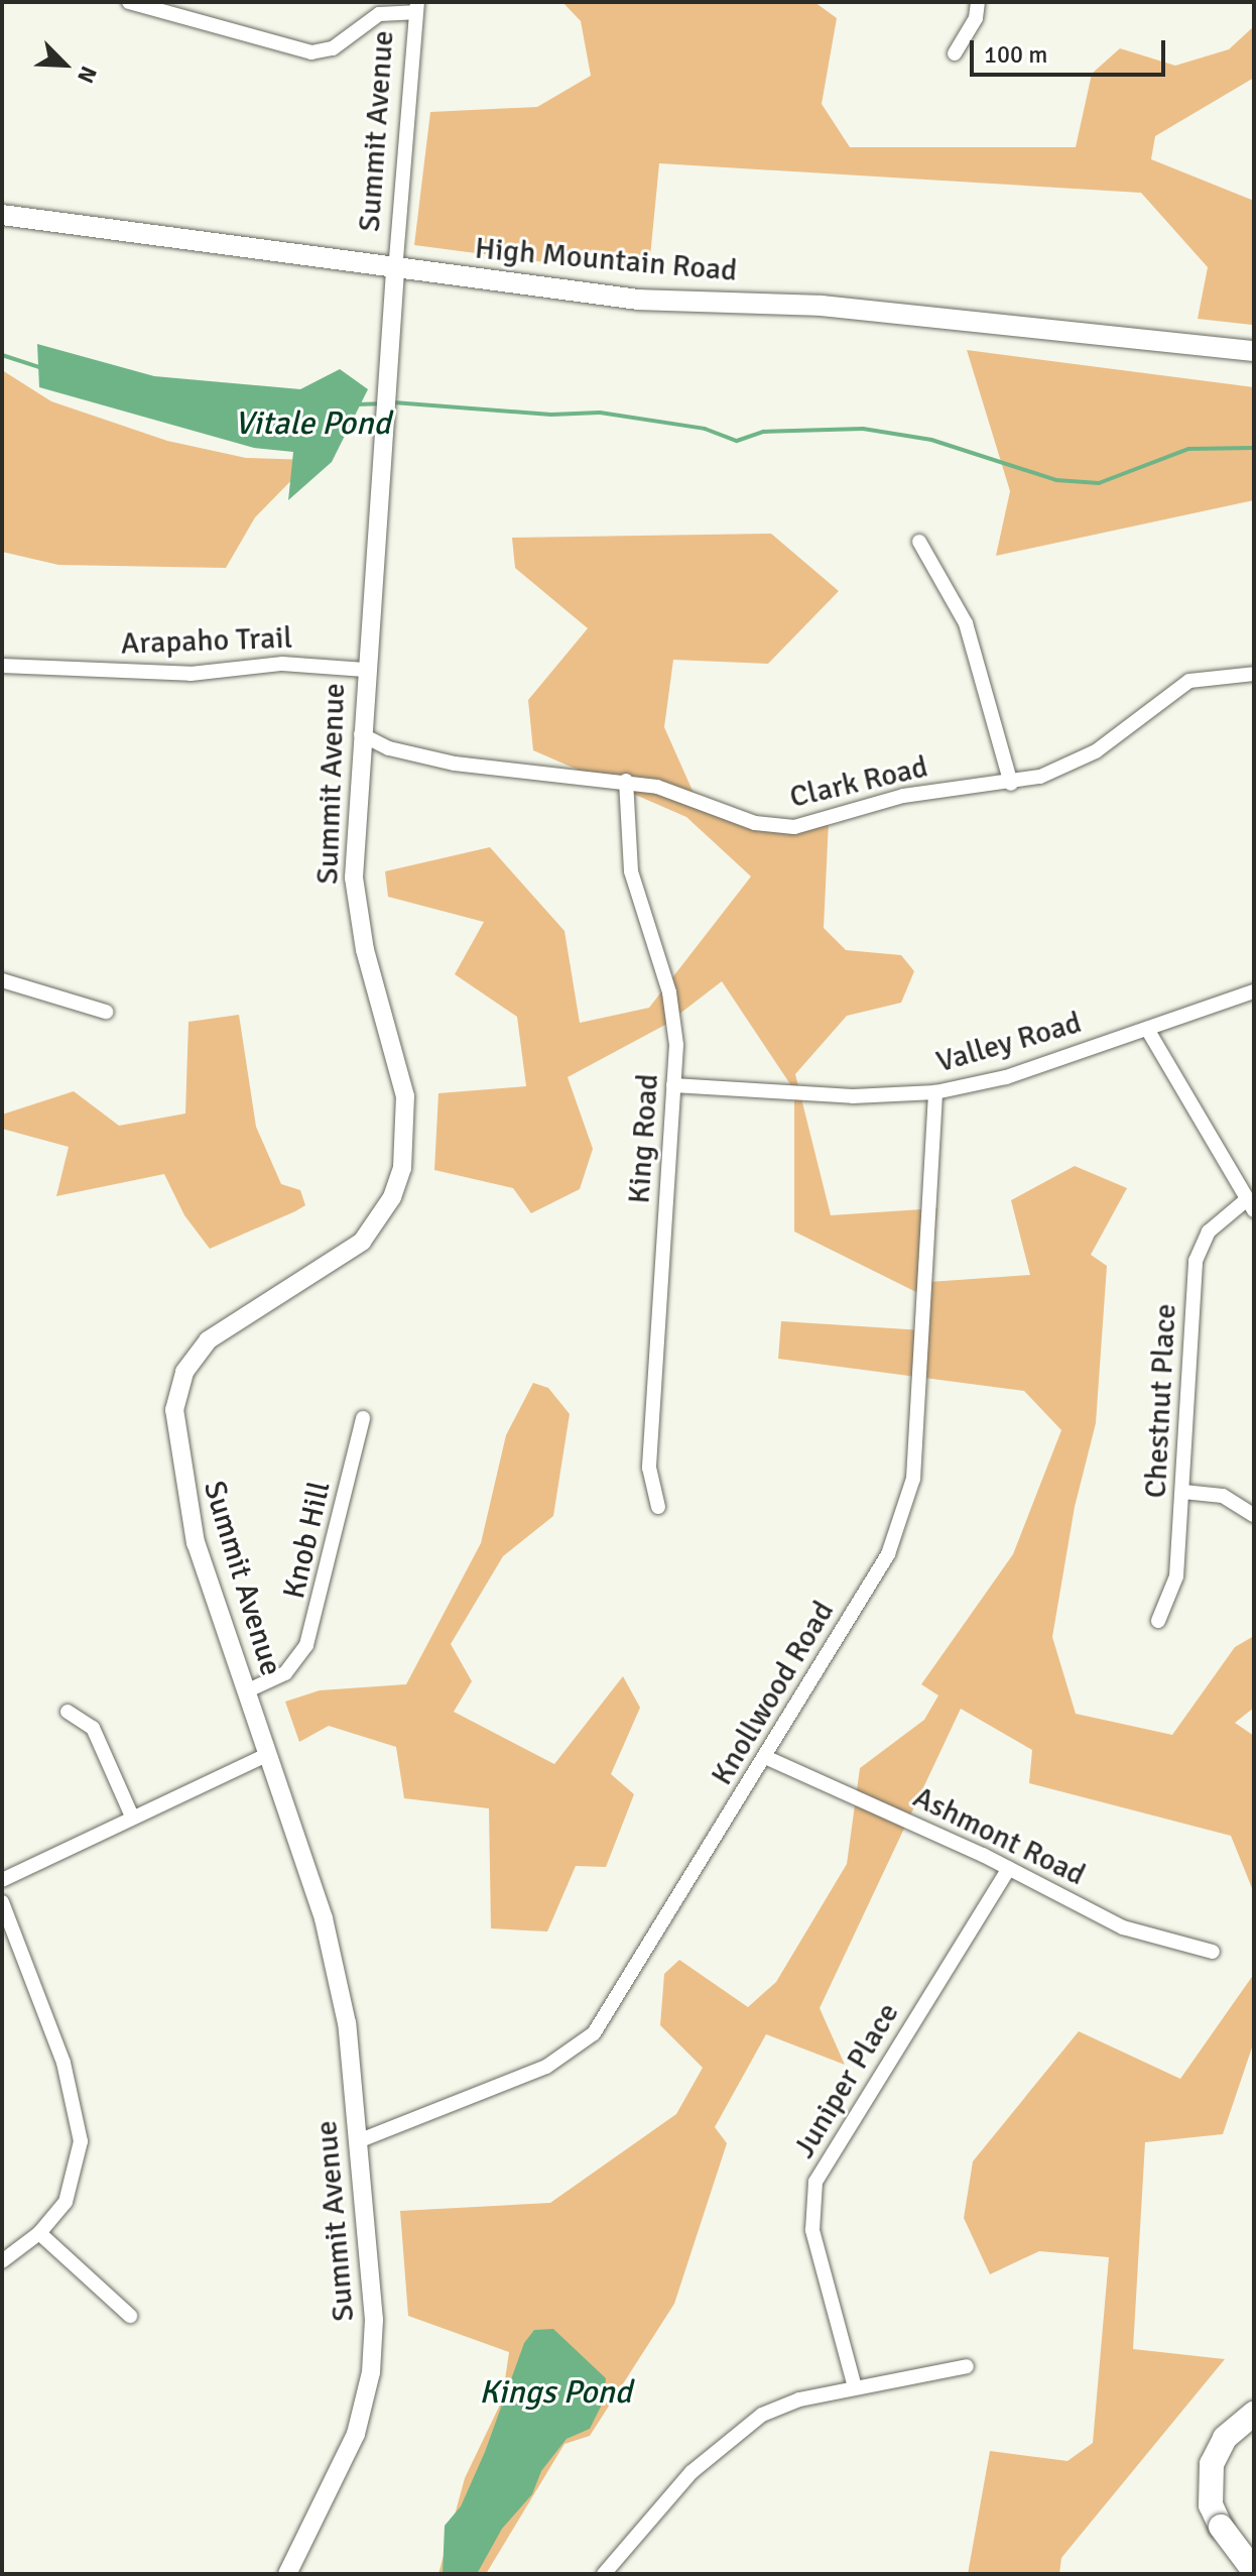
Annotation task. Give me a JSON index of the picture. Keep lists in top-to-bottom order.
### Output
{
  "streets": {
    "main road": ["High Mountain Road"],
    "street": [
      "Summit Avenue",
      "Arapaho Trail",
      "Clark Road",
      "Valley Road",
      "King Road",
      "Chestnut Place",
      "Knob Hill",
      "Knollwood Road",
      "Ashmont Road",
      "Juniper Place"
    ]
  },
  "crossings": [
    ["Summit Avenue", "High Mountain Road"],
    ["Summit Avenue", "Arapaho Trail"],
    ["Summit Avenue", "Clark Road"],
    ["Summit Avenue", "Knob Hill"],
    ["Summit Avenue", "Knollwood Road"],
    ["Clark Road", "King Road"],
    ["Valley Road", "King Road"],
    ["Valley Road", "Knollwood Road"],
    ["Knollwood Road", "Ashmont Road"],
    ["Ashmont Road", "Juniper Place"]
  ],
  "water": ["Vitale Pond", "Kings Pond"],
  "scale_bar": "100 m",
  "north": "bottom right"
}
